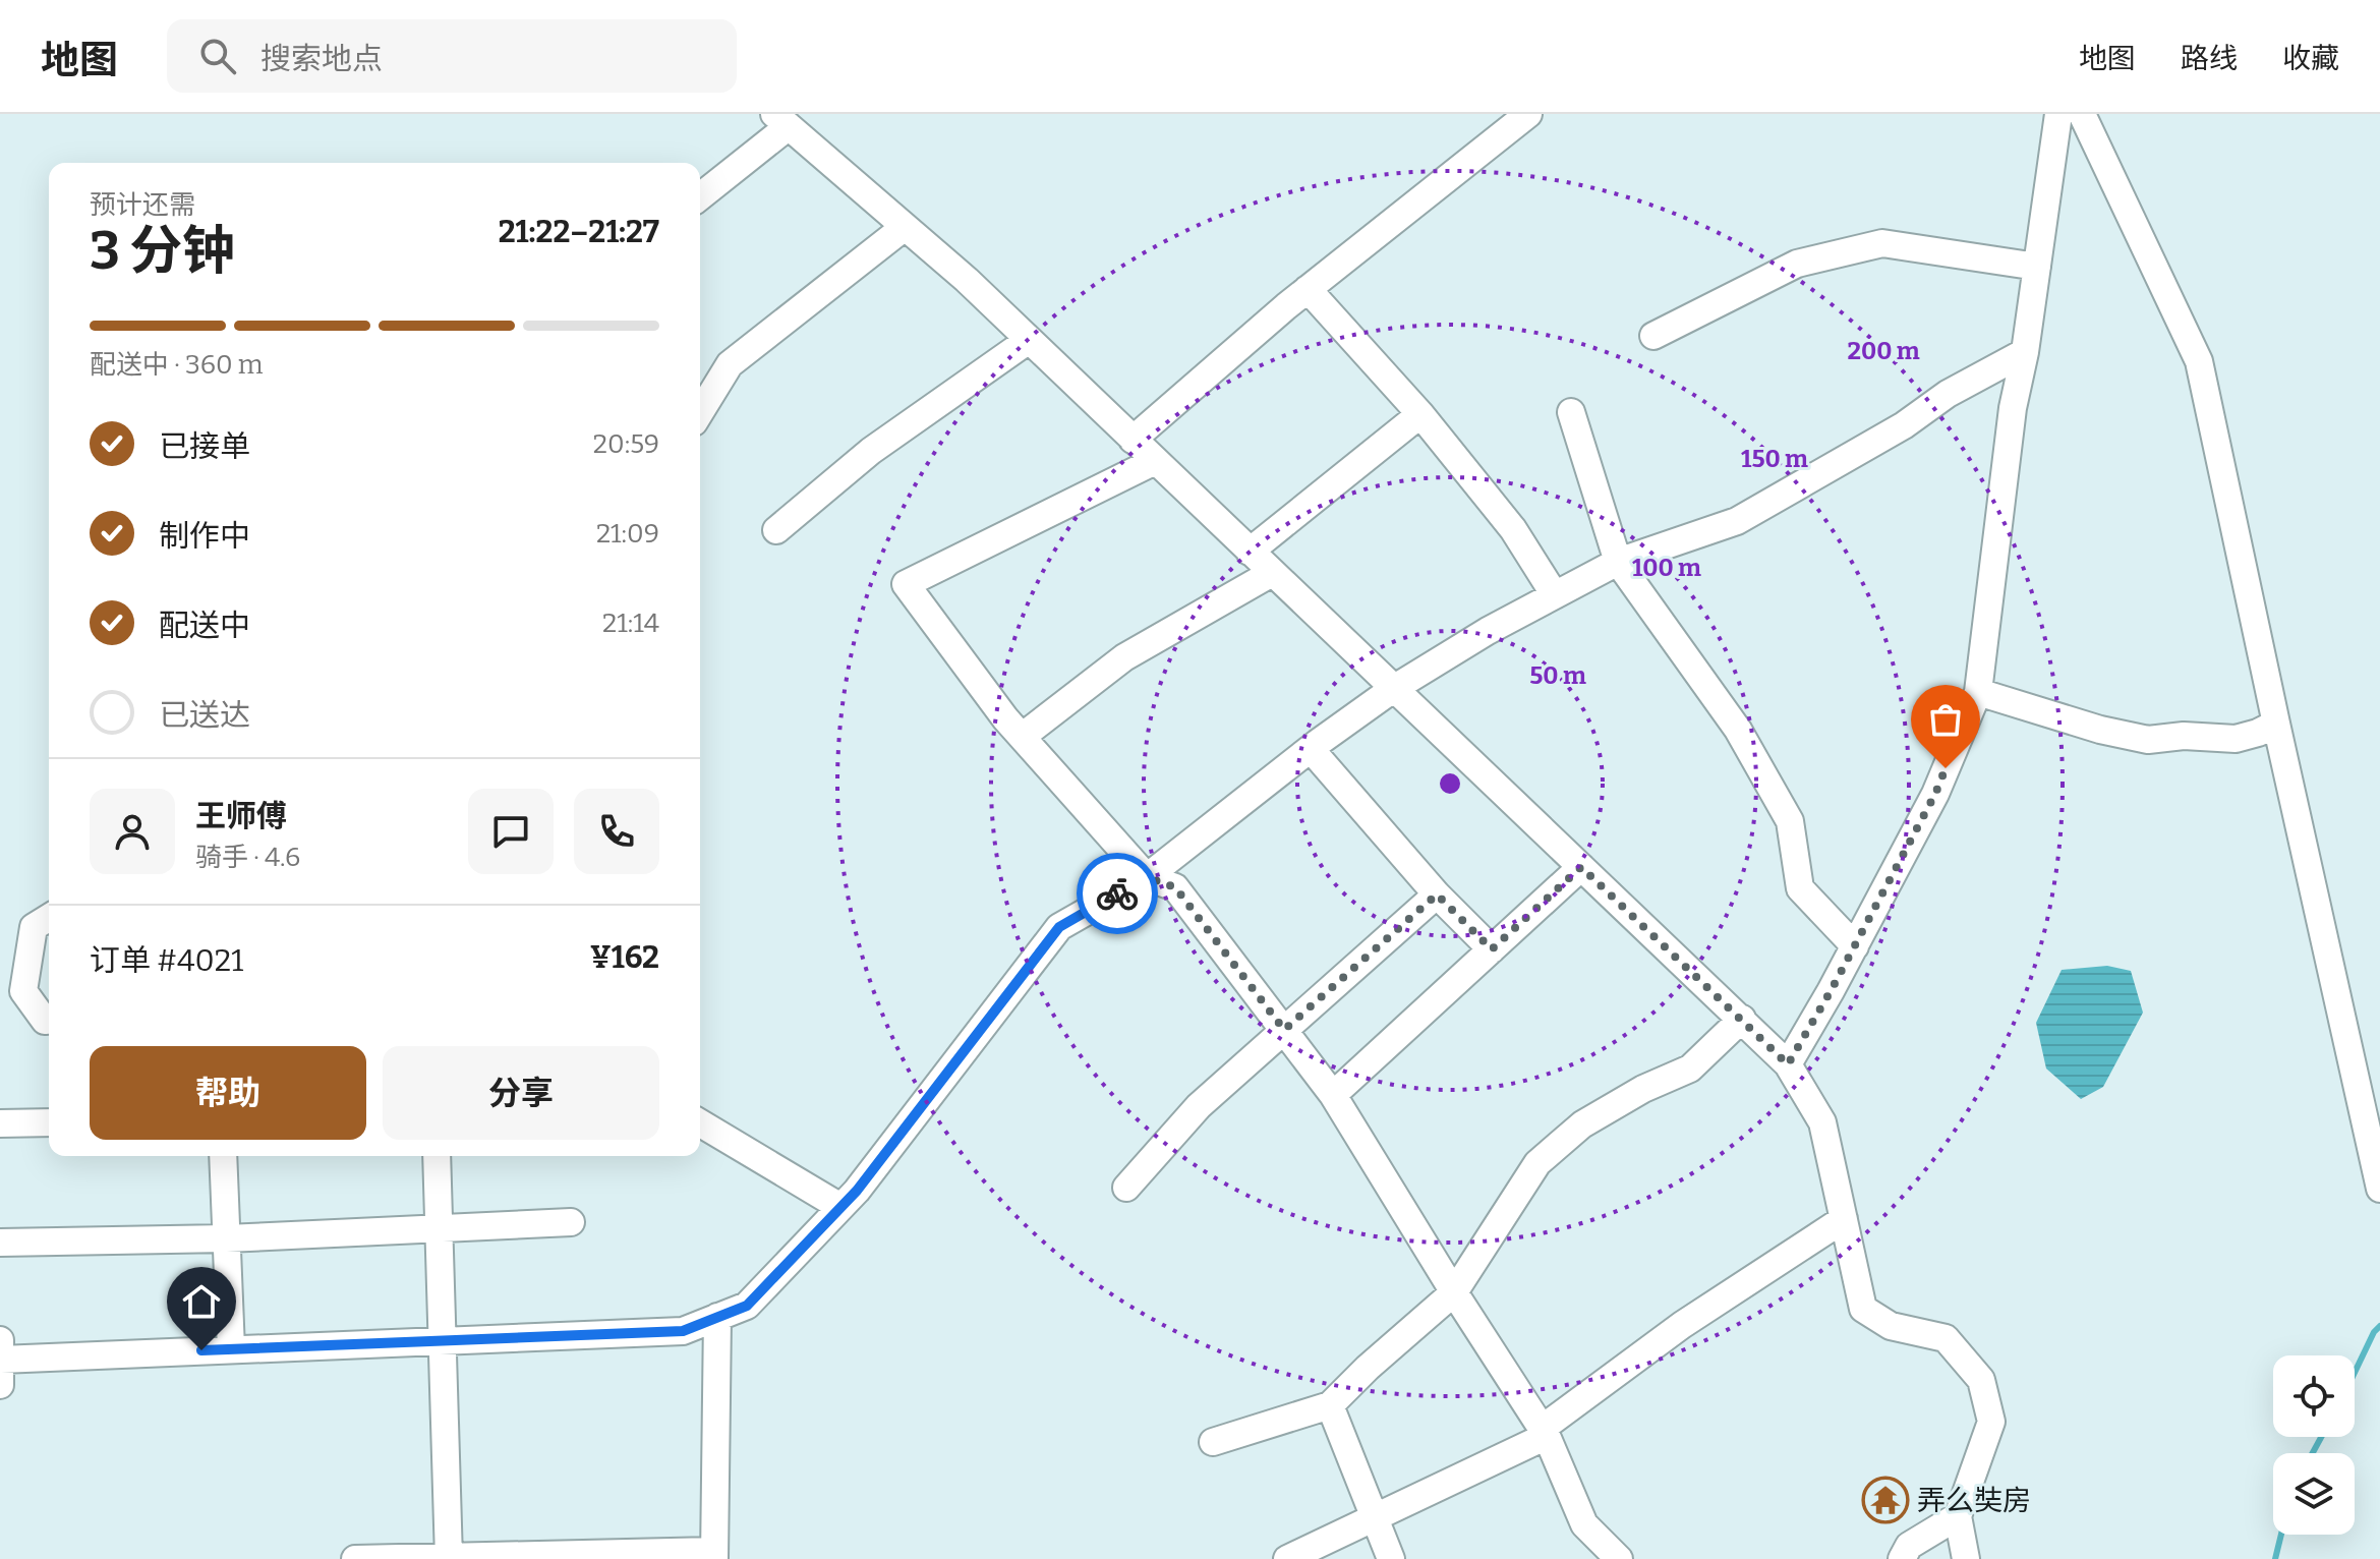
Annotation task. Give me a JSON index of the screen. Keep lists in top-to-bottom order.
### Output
{
  "places": {
    "temple": ["弄么奘房"]
  },
  "page": {
    "header": "地图",
    "search": "搜索地点",
    "nav": ["地图", "路线", "收藏"],
    "heading": ["3 分钟", "预计还需", "21:22–21:27"],
    "panel": [
      "王师傅",
      "骑手 · 4.6",
      "订单 #4021",
      "¥162"
    ],
    "bar": "配送中 · 360 m",
    "list": [
      ["已接单", "20:59"],
      ["制作中", "21:09"],
      ["配送中", "21:14"],
      "已送达"
    ],
    "buttons": ["帮助", "分享"]
  },
  "rings": [
    "200 m",
    "150 m",
    "100 m",
    "50 m"
  ]
}
